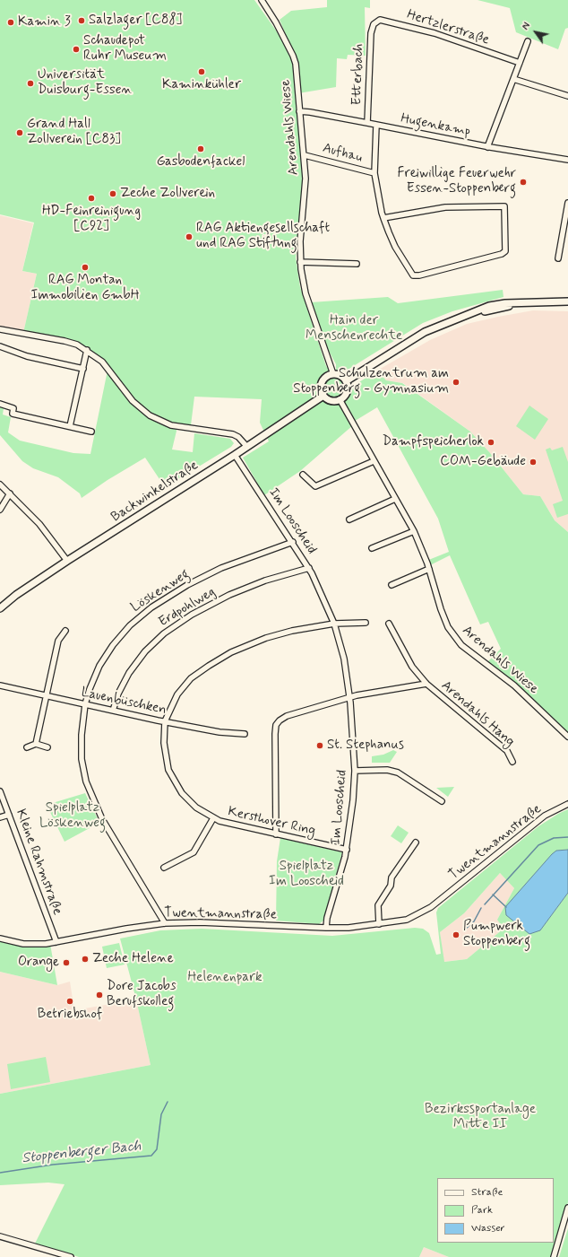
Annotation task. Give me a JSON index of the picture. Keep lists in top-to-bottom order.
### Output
{
  "streets": {
    "main road": ["Backwinkelstraße"],
    "street": [
      "Hertzlerstraße",
      "Etterbach",
      "Hugenkamp",
      "Arendahls Wiese",
      "Aufhau",
      "Im Looscheid",
      "Löskenweg",
      "Erdpohlweg",
      "Lauenbüschken",
      "Arendahls Hang",
      "Kersthover Ring",
      "Twentmannstraße",
      "Kleine Rahmstraße"
    ]
  },
  "crossings": [
    ["Hertzlerstraße", "Etterbach"],
    ["Etterbach", "Hugenkamp"],
    ["Hugenkamp", "Arendahls Wiese"],
    ["Arendahls Wiese", "Aufhau"],
    ["Arendahls Wiese", "Backwinkelstraße"],
    ["Backwinkelstraße", "Im Looscheid"],
    ["Im Looscheid", "Löskenweg"],
    ["Im Looscheid", "Erdpohlweg"],
    ["Im Looscheid", "Arendahls Hang"],
    ["Im Looscheid", "Kersthover Ring"],
    ["Im Looscheid", "Twentmannstraße"],
    ["Löskenweg", "Lauenbüschken"],
    ["Löskenweg", "Twentmannstraße"],
    ["Erdpohlweg", "Lauenbüschken"],
    ["Lauenbüschken", "Kersthover Ring"],
    ["Arendahls Hang", "Kersthover Ring"],
    ["Twentmannstraße", "Kleine Rahmstraße"]
  ],
  "water": ["Stoppenberger Bach"],
  "parks": [
    "Hain der Menschenrechte",
    "Spielplatz Löskenweg",
    "Spielplatz Im Looscheid",
    "Helenenpark",
    "Bezirkssportanlage Mitte II"
  ],
  "places": [
    "Salzlager [C88]",
    "Kamin 3",
    "Schaudepot Ruhr Museum",
    "Kaminkühler",
    "Universität Duisburg-Essen",
    "Grand Hall Zollverein [C83]",
    "Gasbodenfackel",
    "Freiwillige Feuerwehr Essen-Stoppenberg",
    "Zeche Zollverein",
    "HD-Feinreinigung [C92]",
    "RAG Aktiengesellschaft und RAG Stiftung",
    "RAG Montan Immobilien GmbH",
    "Schulzentrum am Stoppenberg - Gymnasium",
    "Dampfspeicherlok",
    "COM-Gebäude",
    "St. Stephanus",
    "Pumpwerk Stoppenberg",
    "Zeche Helene",
    "Orange",
    "Dore Jacobs Berufskolleg",
    "Betriebshof"
  ],
  "legend": ["Straße", "Park", "Wasser"],
  "north": "top left"
}
